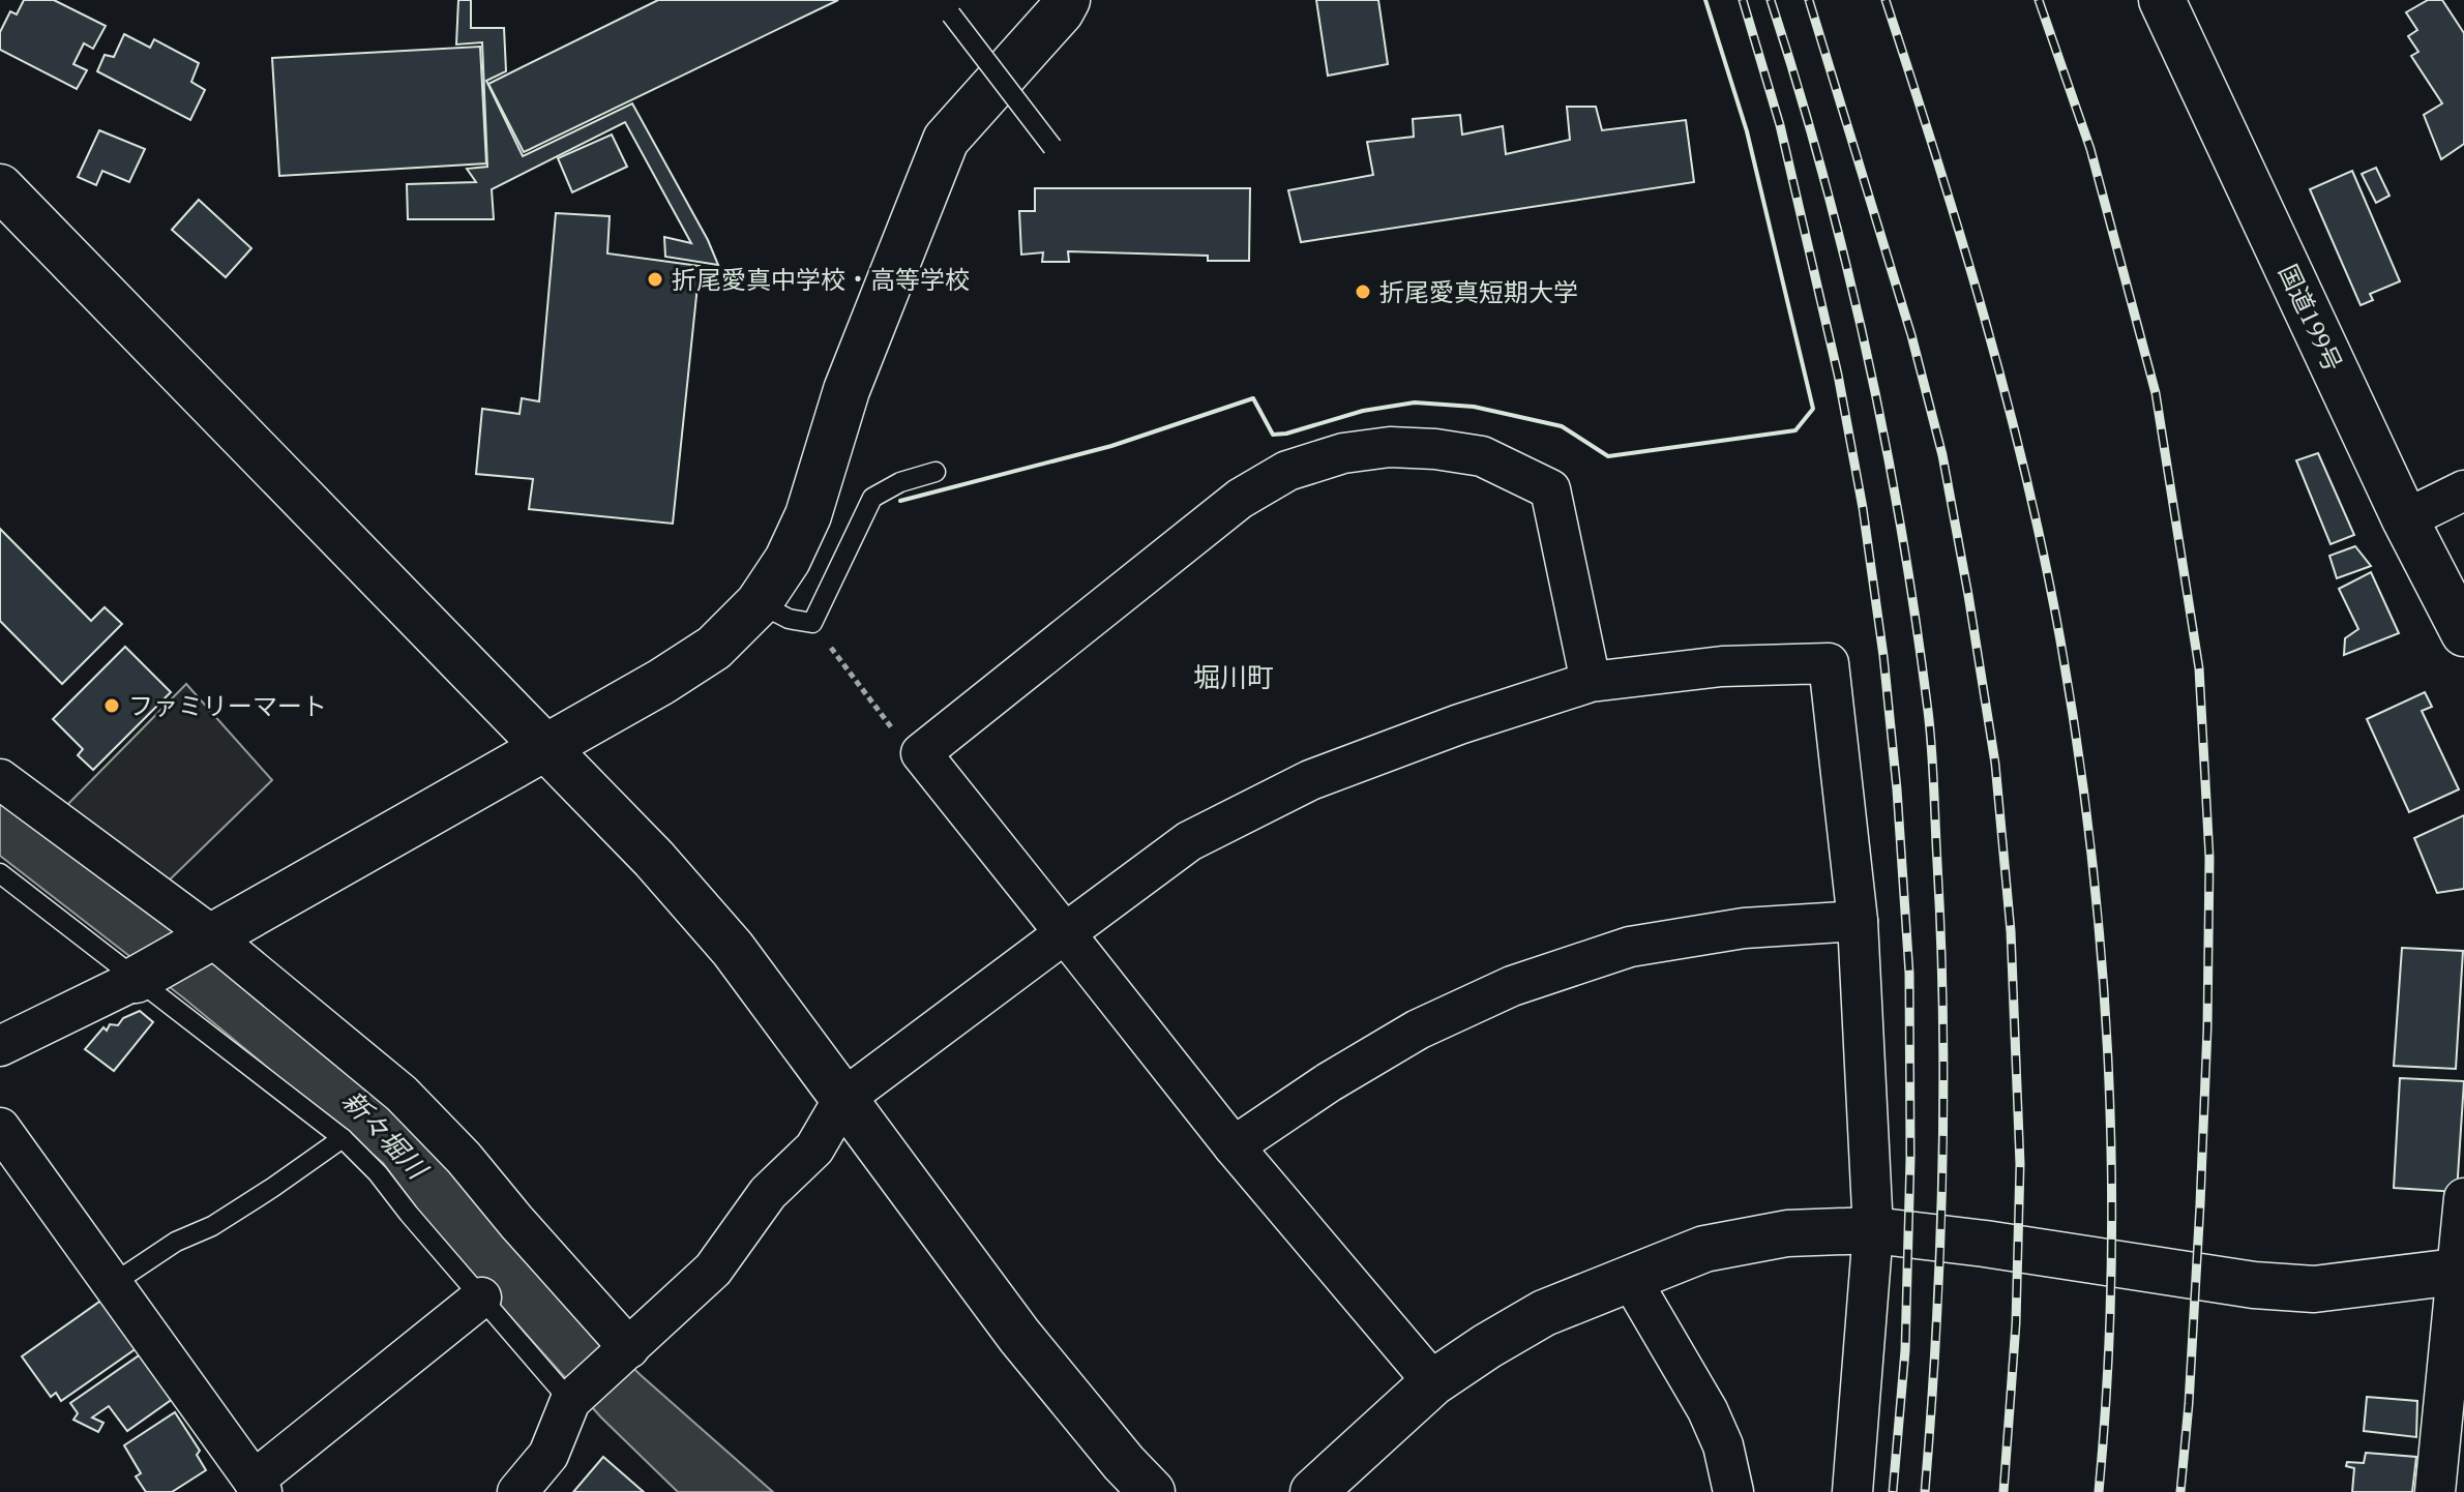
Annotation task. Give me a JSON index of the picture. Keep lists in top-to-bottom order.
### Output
{
  "streets": {
    "main road": ["国道199号"]
  },
  "districts": ["堀川町"],
  "water": ["新々堀川"],
  "places": ["折尾愛真中学校・高等学校", "折尾愛真短期大学", "ファミリーマート"]
}
